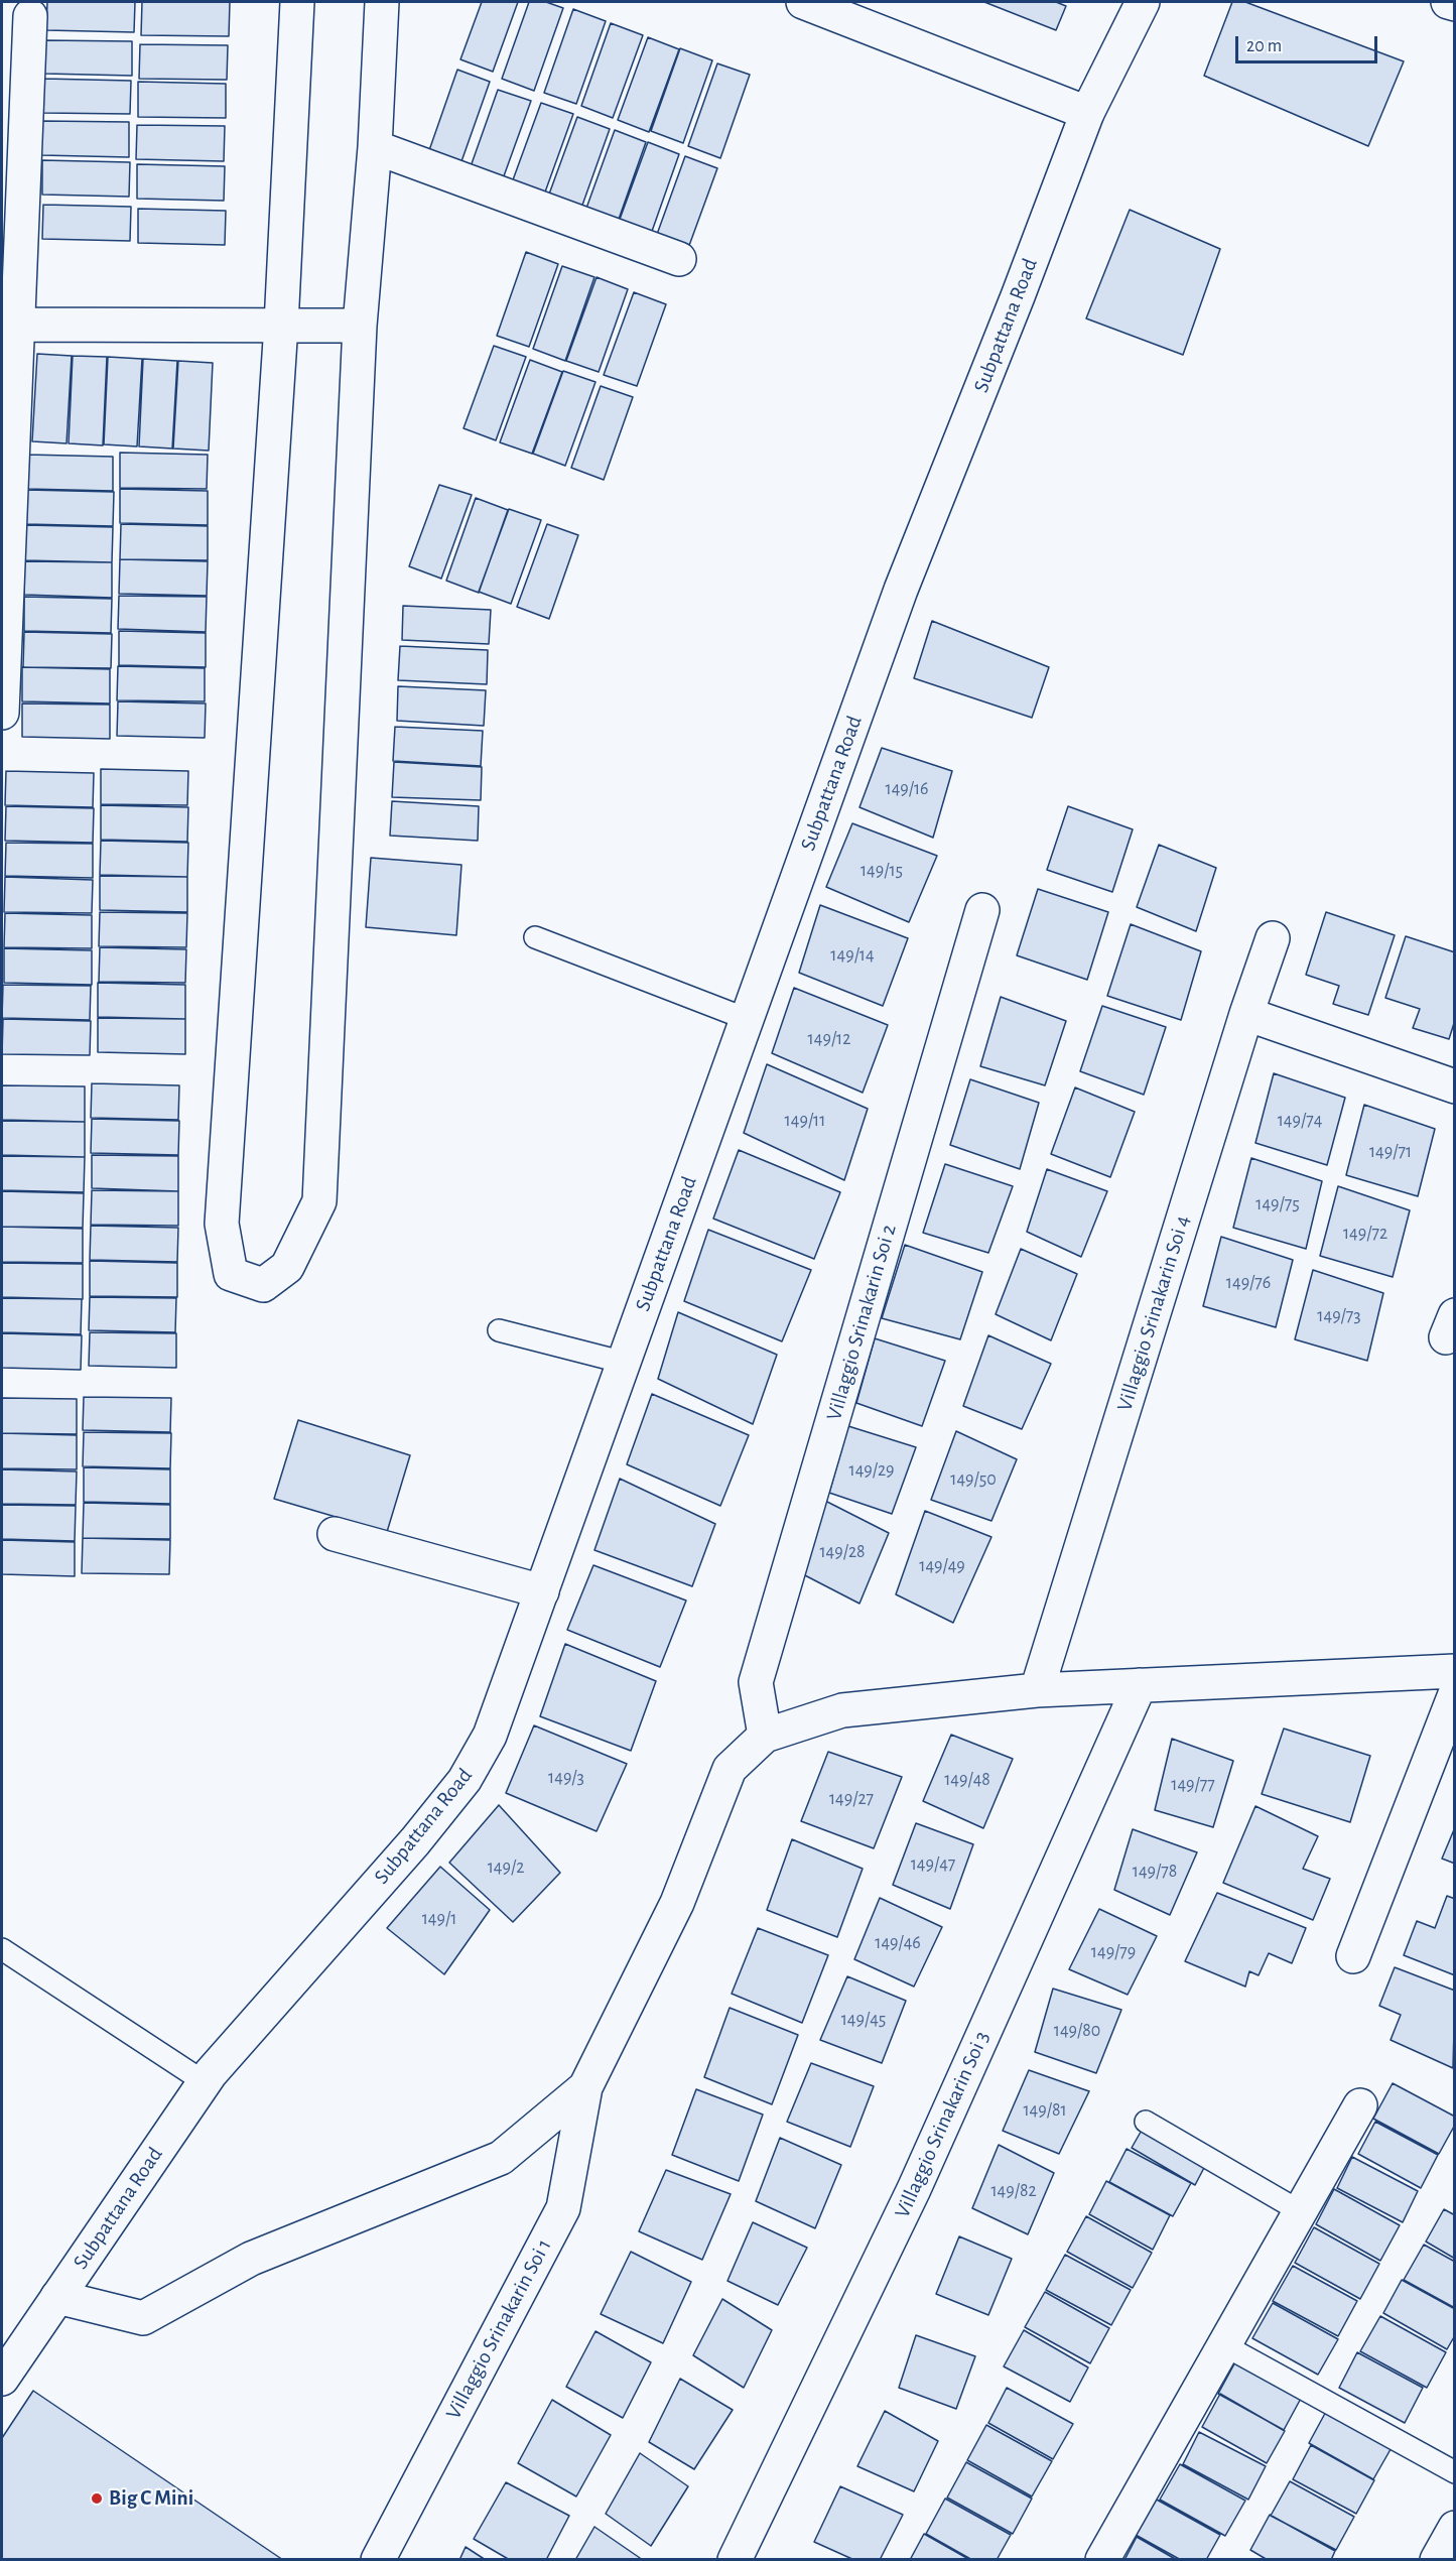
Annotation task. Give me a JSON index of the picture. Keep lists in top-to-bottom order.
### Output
{
  "streets": {
    "street": [
      "Subpattana Road",
      "Villaggio Srinakarin Soi 4",
      "Villaggio Srinakarin Soi 2",
      "Villaggio Srinakarin Soi 3",
      "Villaggio Srinakarin Soi 1"
    ]
  },
  "places": ["Big C Mini"],
  "house_numbers": [
    "149/16",
    "149/15",
    "149/14",
    "149/12",
    "149/11",
    "149/74",
    "149/71",
    "149/75",
    "149/72",
    "149/76",
    "149/73",
    "149/29",
    "149/50",
    "149/28",
    "149/49",
    "149/3",
    "149/48",
    "149/77",
    "149/27",
    "149/47",
    "149/2",
    "149/78",
    "149/1",
    "149/46",
    "149/79",
    "149/45",
    "149/80",
    "149/81",
    "149/82"
  ],
  "scale_bar": "20 m"
}
